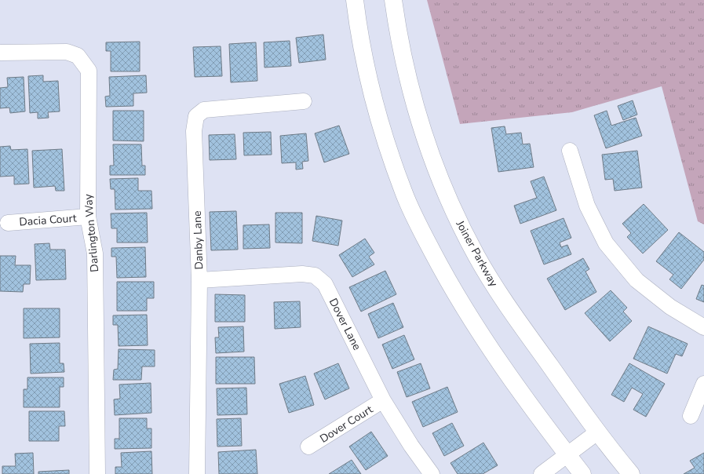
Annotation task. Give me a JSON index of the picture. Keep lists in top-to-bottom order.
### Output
{
  "streets": {
    "main road": ["Joiner Parkway"],
    "street": [
      "Dacia Court",
      "Darlington Way",
      "Danby Lane",
      "Dover Lane",
      "Dover Court"
    ]
  },
  "crossings": [
    ["Dacia Court", "Darlington Way"],
    ["Danby Lane", "Dover Lane"],
    ["Dover Lane", "Dover Court"]
  ]
}
